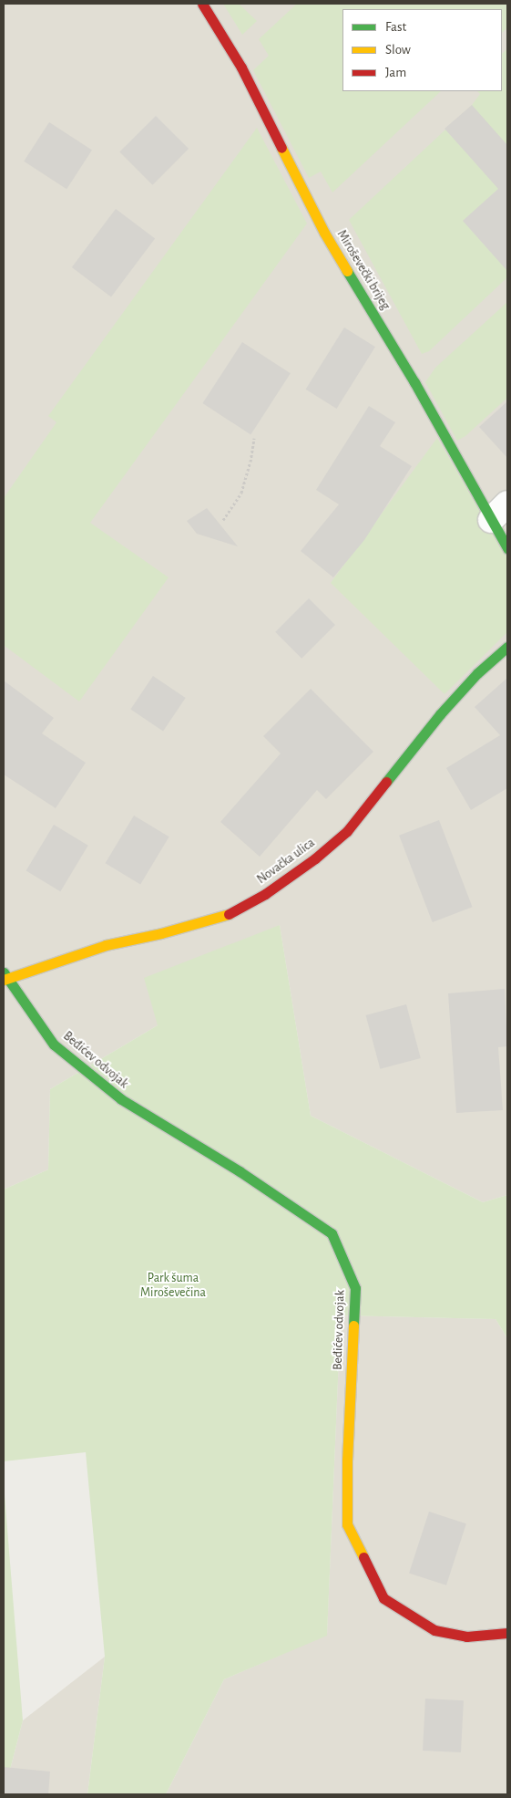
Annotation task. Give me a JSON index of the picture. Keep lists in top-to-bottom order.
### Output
{
  "streets": {
    "street": ["Miroševečki brijeg", "Novačka ulica", "Beđićev odvojak"]
  },
  "crossings": [
    ["Novačka ulica", "Beđićev odvojak"]
  ],
  "parks": ["Park šuma Miroševečina"],
  "legend": ["Fast", "Slow", "Jam"]
}
